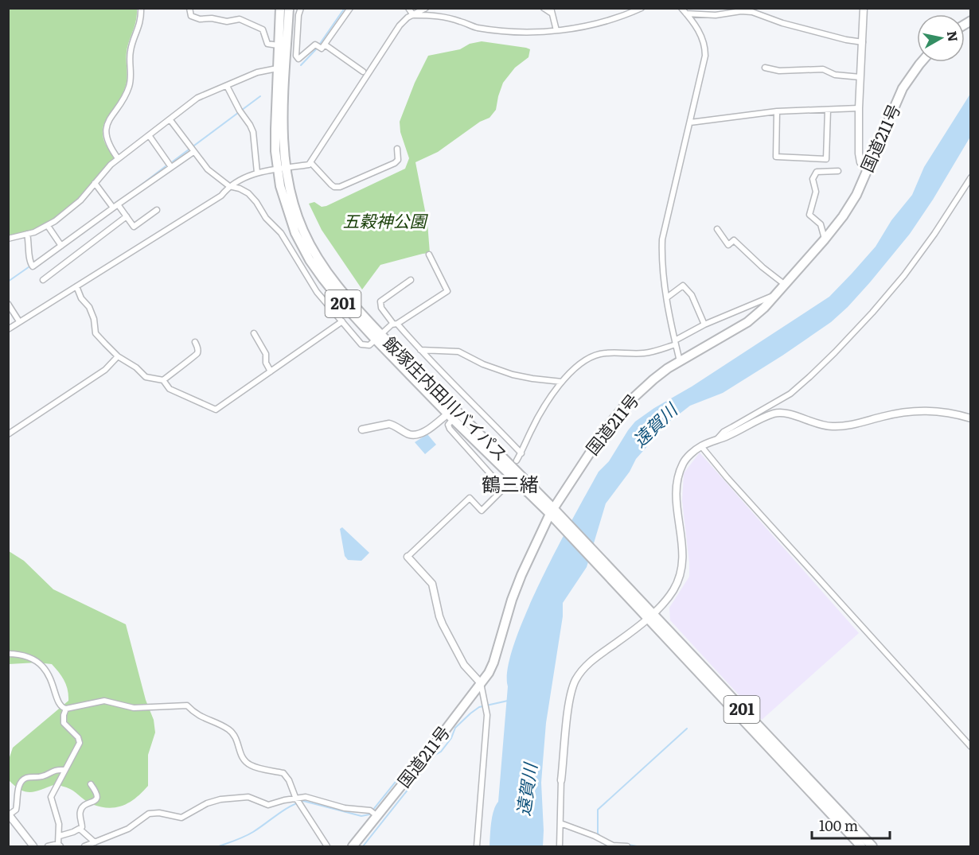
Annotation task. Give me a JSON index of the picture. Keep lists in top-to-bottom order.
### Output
{
  "streets": {
    "highway": ["国道211号", "201", "飯塚庄内田川バイパス"]
  },
  "crossings": [
    ["国道211号", "飯塚庄内田川バイパス"]
  ],
  "districts": ["鶴三緒"],
  "water": ["遠賀川"],
  "parks": ["五穀神公園"],
  "scale_bar": "100 m",
  "north": "right"
}
